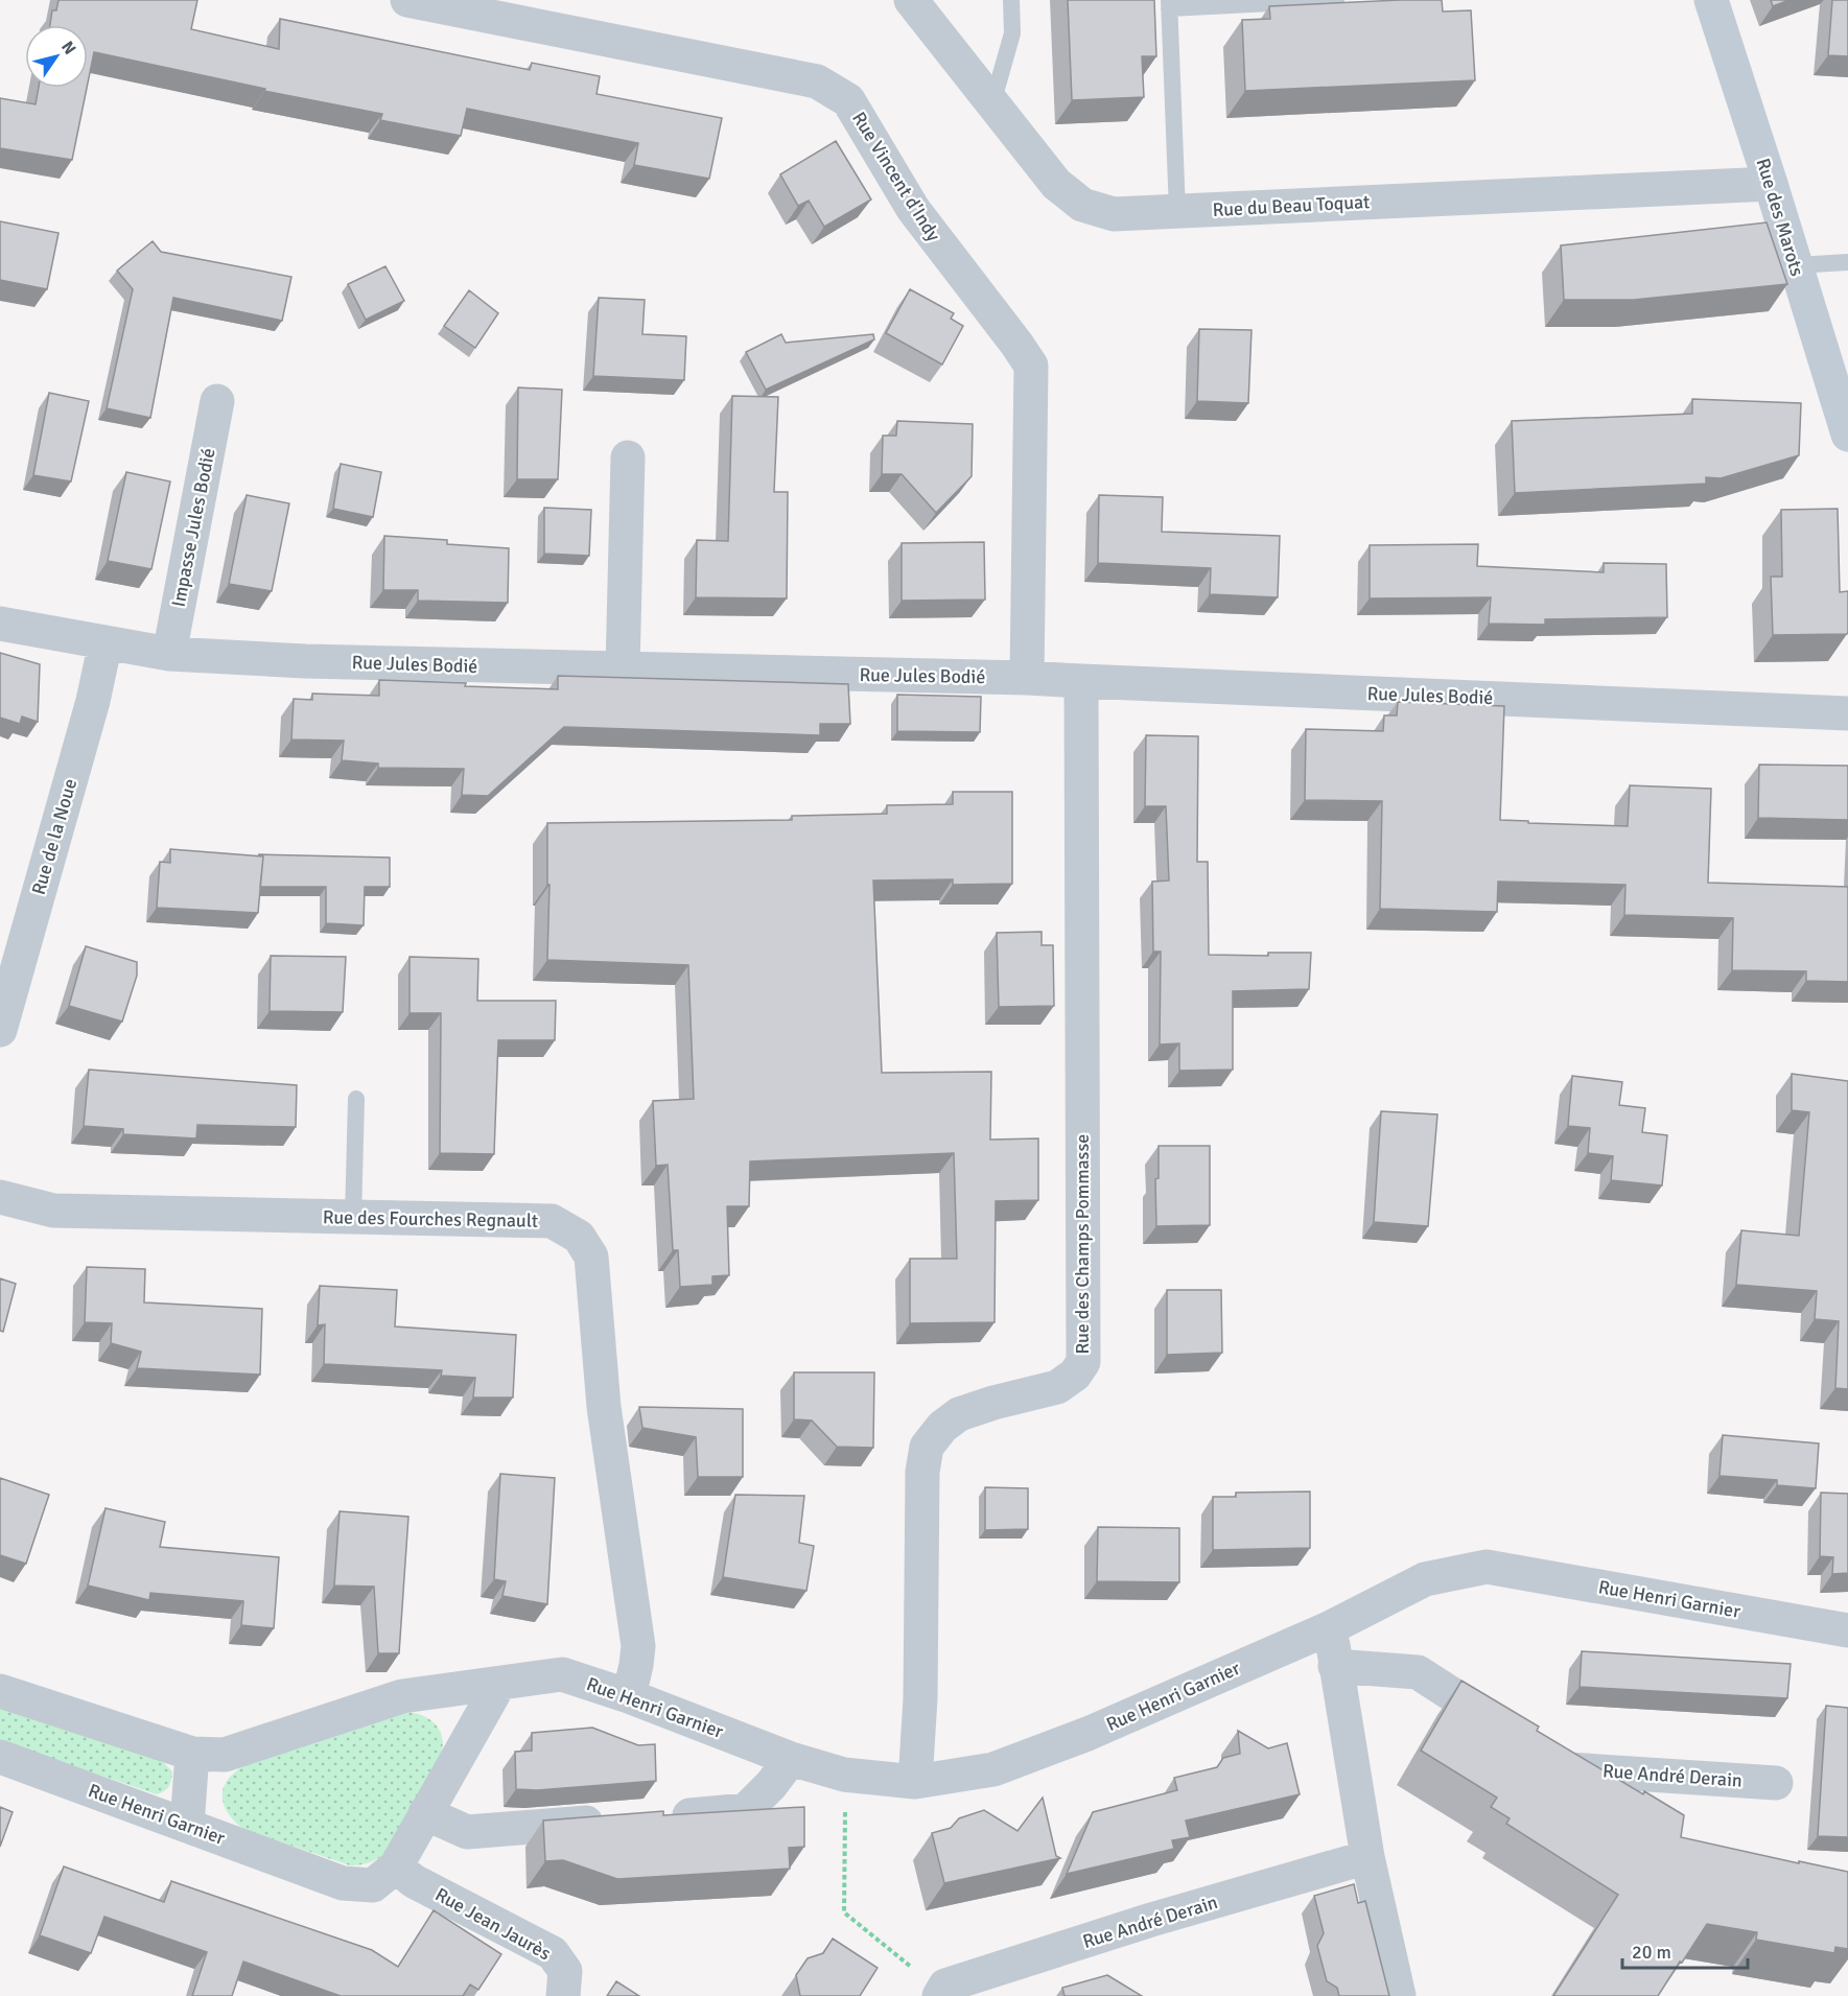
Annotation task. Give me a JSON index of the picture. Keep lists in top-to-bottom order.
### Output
{
  "streets": {
    "main road": ["Rue des Marots"],
    "street": [
      "Rue Vincent d'Indy",
      "Rue du Beau Toquat",
      "Impasse Jules Bodié",
      "Rue Jules Bodié",
      "Rue de la Noue",
      "Rue des Fourches Regnault",
      "Rue des Champs Pommasse",
      "Rue Henri Garnier",
      "Rue André Derain",
      "Rue Jean Jaurès"
    ]
  },
  "crossings": [
    ["Rue Vincent d'Indy", "Rue Jules Bodié"],
    ["Rue du Beau Toquat", "Rue des Marots"],
    ["Impasse Jules Bodié", "Rue Jules Bodié"],
    ["Rue Jules Bodié", "Rue de la Noue"],
    ["Rue Jules Bodié", "Rue des Champs Pommasse"],
    ["Rue des Fourches Regnault", "Rue Henri Garnier"],
    ["Rue des Champs Pommasse", "Rue Henri Garnier"],
    ["Rue Henri Garnier", "Rue Jean Jaurès"]
  ],
  "scale_bar": "20 m",
  "north": "top right"
}
